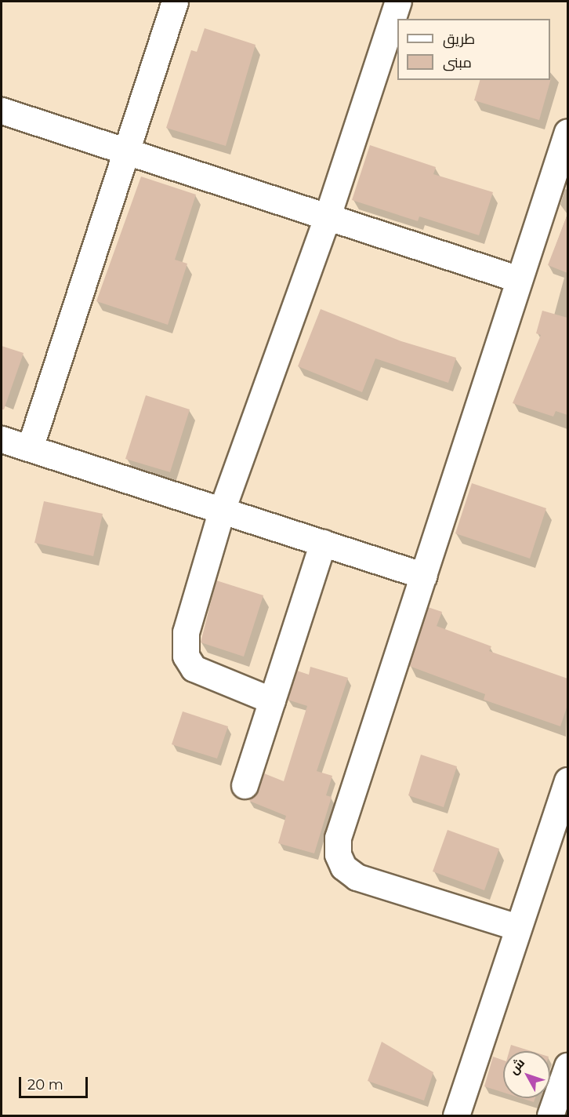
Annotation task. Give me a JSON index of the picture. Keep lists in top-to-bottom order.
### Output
{
  "legend": ["طريق", "مبنى"],
  "scale_bar": "20 m",
  "north": "top left"
}
